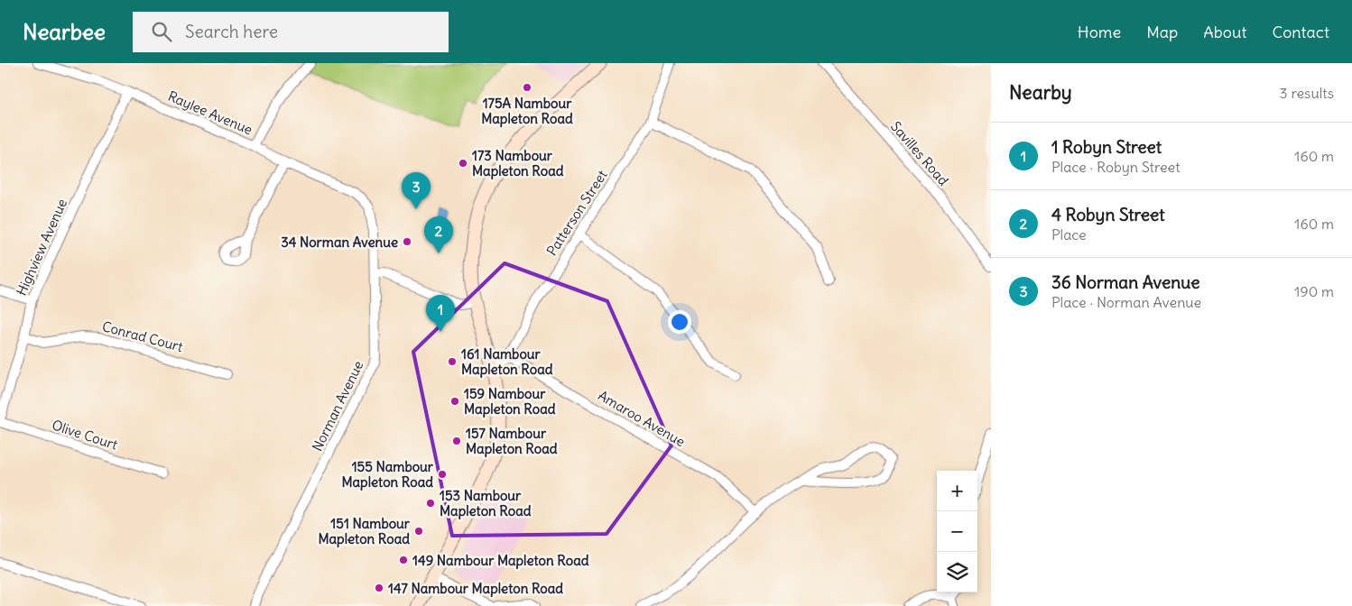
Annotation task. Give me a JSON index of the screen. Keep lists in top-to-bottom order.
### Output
{
  "streets": {
    "street": [
      "Raylee Avenue",
      "Savilles Road",
      "Patterson Street",
      "Highview Avenue",
      "Conrad Court",
      "Norman Avenue",
      "Amaroo Avenue",
      "Olive Court"
    ]
  },
  "crossings": [
    ["Raylee Avenue", "Highview Avenue"],
    ["Raylee Avenue", "Norman Avenue"],
    ["Patterson Street", "Amaroo Avenue"],
    ["Highview Avenue", "Conrad Court"],
    ["Highview Avenue", "Olive Court"]
  ],
  "places": [
    "175A Nambour Mapleton Road",
    "173 Nambour Mapleton Road",
    "34 Norman Avenue",
    "161 Nambour Mapleton Road",
    "159 Nambour Mapleton Road",
    "157 Nambour Mapleton Road",
    "155 Nambour Mapleton Road",
    "153 Nambour Mapleton Road",
    "151 Nambour Mapleton Road",
    "149 Nambour Mapleton Road",
    "147 Nambour Mapleton Road"
  ],
  "page": {
    "header": "Nearbee",
    "search": "Search here",
    "nav": [
      "Home",
      "Map",
      "About",
      "Contact"
    ],
    "heading": ["Nearby", "3 results"],
    "list": [
      {
        "mark": "1",
        "name": "1 Robyn Street",
        "note": "Place · Robyn Street",
        "value": "160 m"
      },
      {
        "mark": "2",
        "name": "4 Robyn Street",
        "note": "Place",
        "value": "160 m"
      },
      {
        "mark": "3",
        "name": "36 Norman Avenue",
        "note": "Place · Norman Avenue",
        "value": "190 m"
      }
    ],
    "pins": ["3", "2", "1"],
    "map_buttons": ["+", "−"]
  }
}
